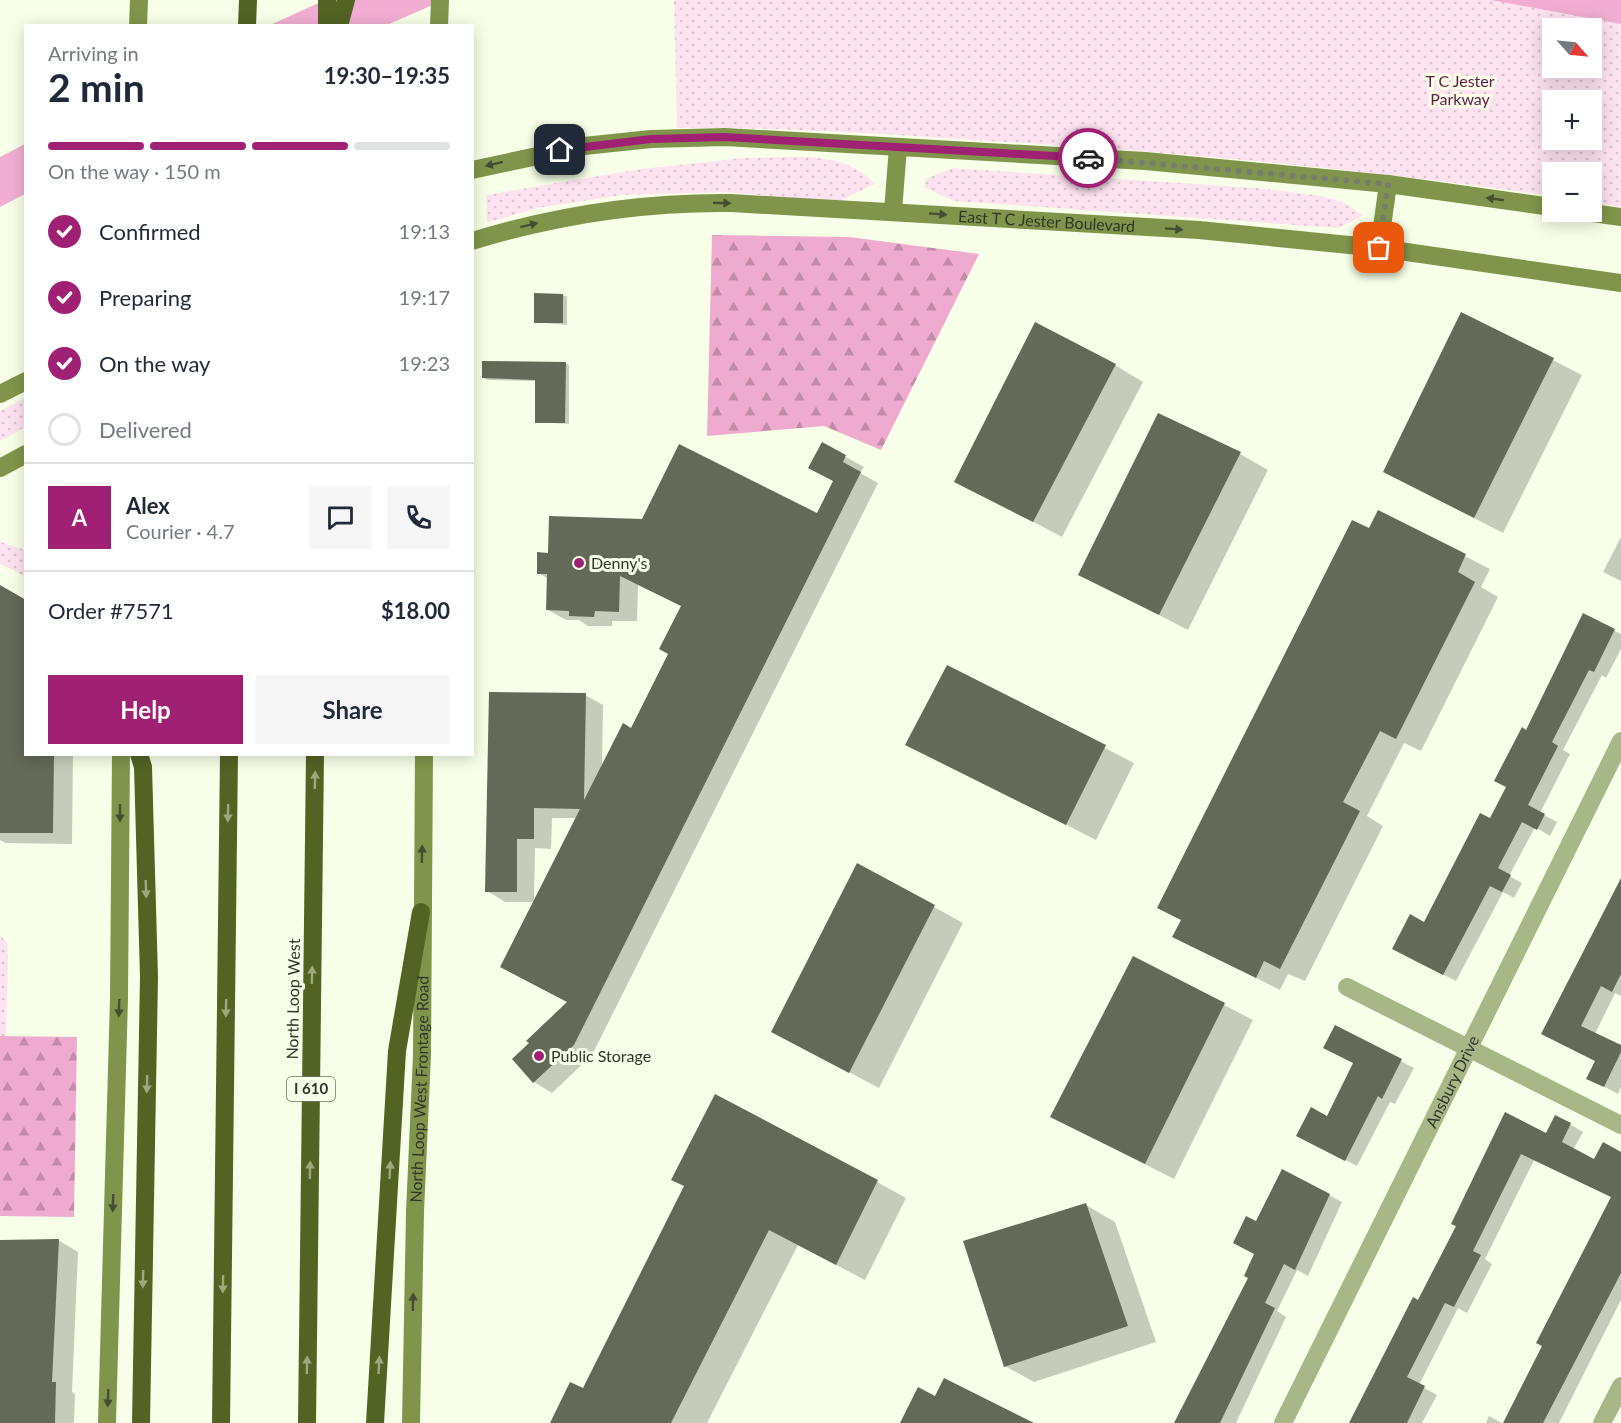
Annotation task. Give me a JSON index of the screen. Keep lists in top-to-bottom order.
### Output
{
  "streets": {
    "highway": ["North Loop West", "I 610"],
    "street": ["East T C Jester Boulevard", "Ansbury Drive", "North Loop West Frontage Road"]
  },
  "one_way": ["North Loop West Frontage Road"],
  "parks": ["T C Jester Parkway"],
  "places": ["Denny's", "Public Storage"],
  "north": "bottom right",
  "page": {
    "map_buttons": ["+", "−"],
    "heading": ["2 min", "Arriving in", "19:30–19:35"],
    "panel": [
      "Alex",
      "Courier · 4.7",
      "Order #7571",
      "$18.00"
    ],
    "bar": "On the way · 150 m",
    "list": [
      ["Confirmed", "19:13"],
      ["Preparing", "19:17"],
      ["On the way", "19:23"],
      "Delivered"
    ],
    "round": "A",
    "buttons": ["Help", "Share"]
  }
}
